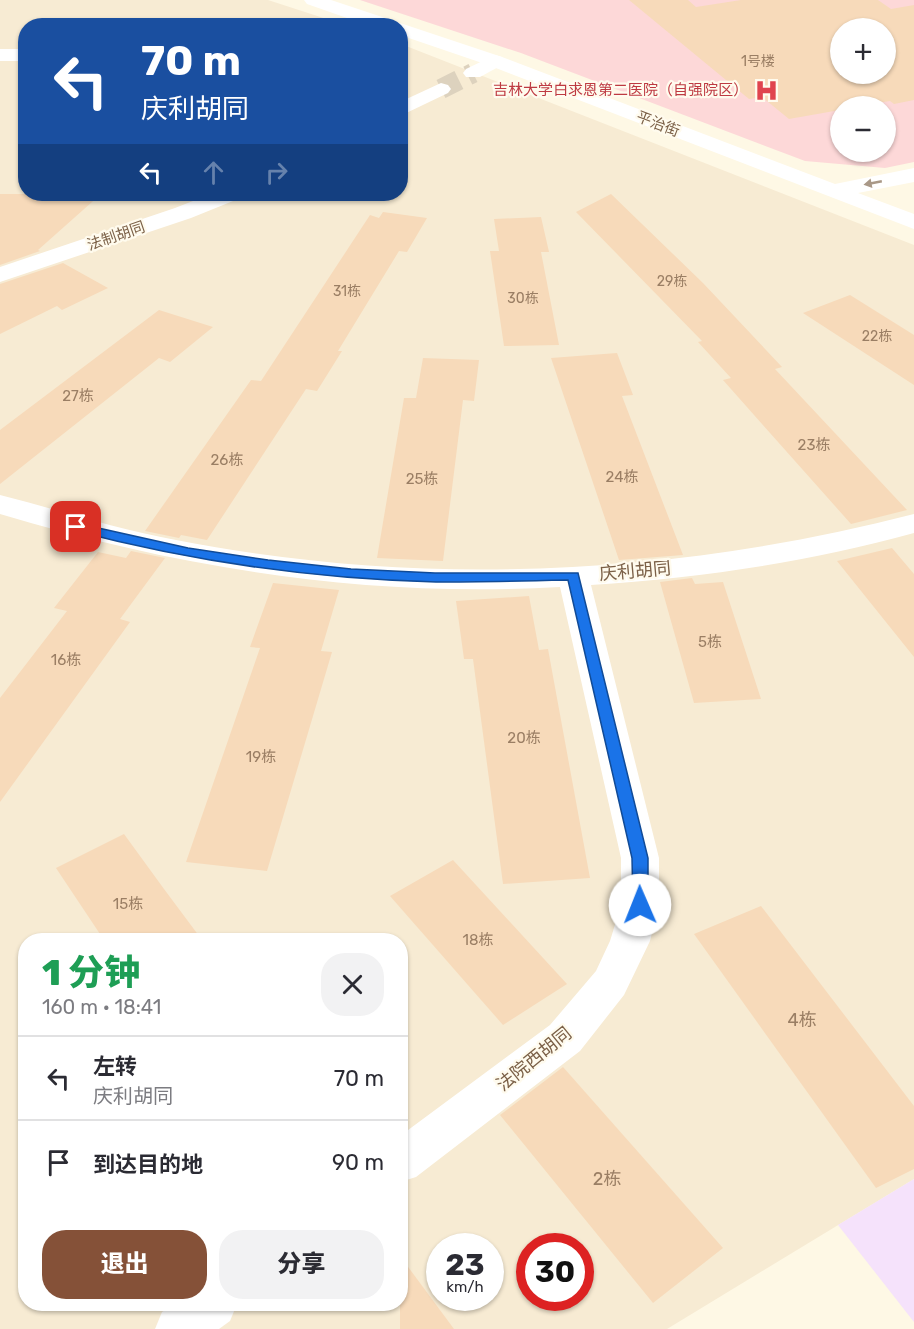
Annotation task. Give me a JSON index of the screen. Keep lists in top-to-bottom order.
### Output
{
  "streets": {
    "street": [
      "平治街",
      "法制胡同",
      "庆利胡同",
      "法院西胡同"
    ]
  },
  "crossings": [
    ["庆利胡同", "法院西胡同"]
  ],
  "places": {
    "hospital": ["吉林大学白求恩第二医院（自强院区）"]
  },
  "house_numbers": [
    "1号楼",
    "29栋",
    "31栋",
    "30栋",
    "22栋",
    "27栋",
    "23栋",
    "26栋",
    "24栋",
    "25栋",
    "5栋",
    "16栋",
    "20栋",
    "19栋",
    "15栋",
    "18栋",
    "4栋",
    "2栋"
  ],
  "page": {
    "map_buttons": ["+", "−"],
    "turn": ["70 m", "庆利胡同"],
    "heading": ["1 分钟", "160 m · 18:41"],
    "list": [
      {
        "name": "左转",
        "note": "庆利胡同",
        "value": "70 m"
      },
      {
        "name": "到达目的地",
        "value": "90 m"
      }
    ],
    "buttons": ["退出", "分享"],
    "speed": "23 km/h",
    "limit": "30"
  }
}
